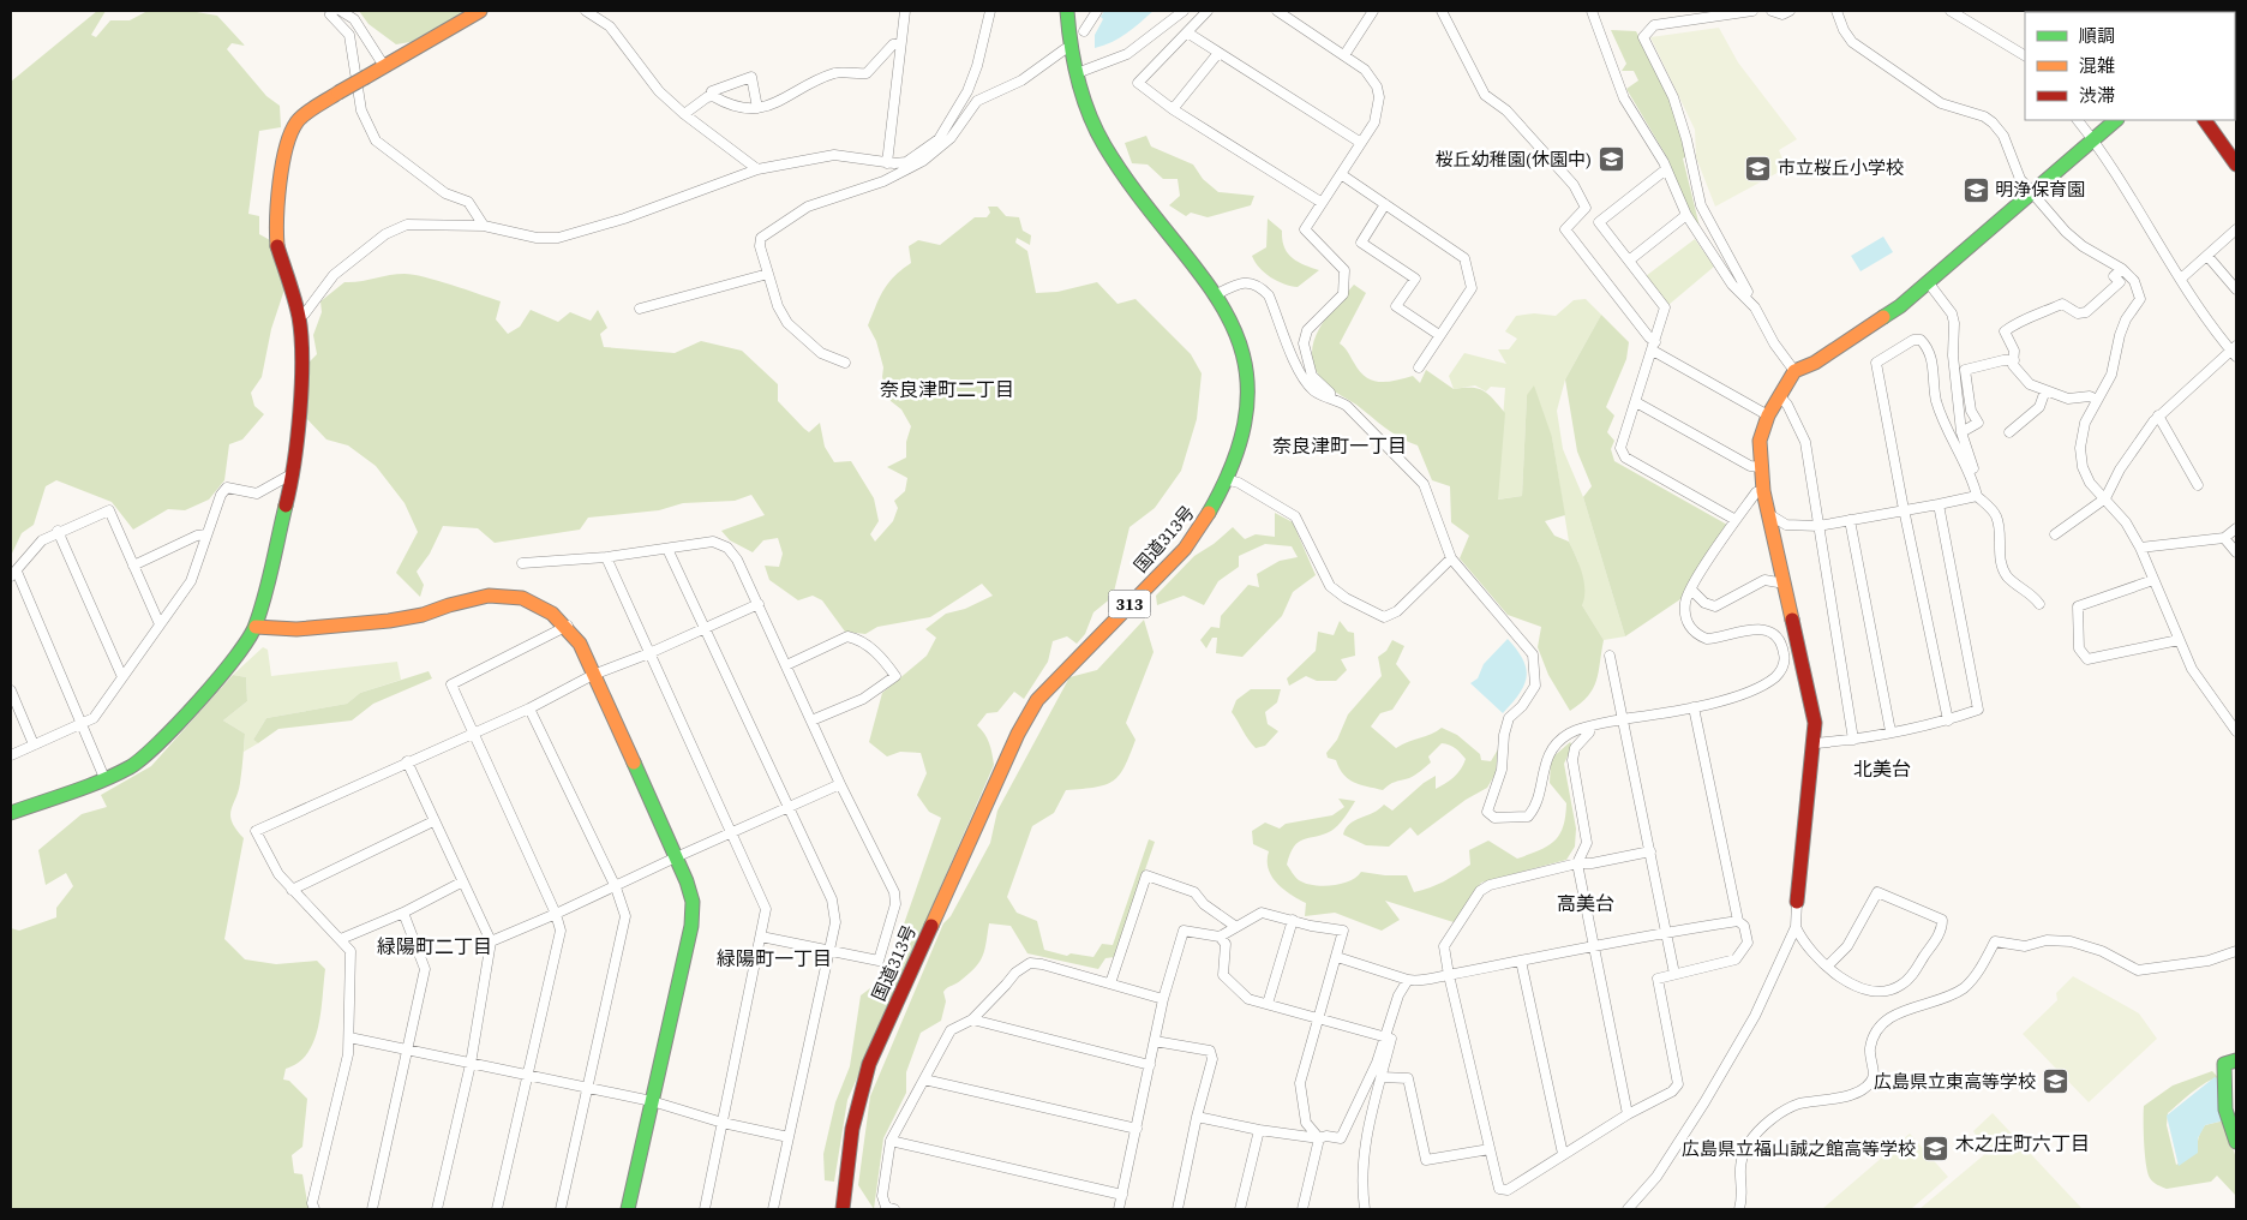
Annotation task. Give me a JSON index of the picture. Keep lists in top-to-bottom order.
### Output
{
  "streets": {
    "main road": ["国道313号", "313"]
  },
  "districts": [
    "奈良津町二丁目",
    "奈良津町一丁目",
    "北美台",
    "高美台",
    "緑陽町二丁目",
    "緑陽町一丁目",
    "木之庄町六丁目"
  ],
  "places": {
    "school or university": [
      "桜丘幼稚園(休園中)",
      "市立桜丘小学校",
      "明浄保育園",
      "広島県立東高等学校",
      "広島県立福山誠之館高等学校"
    ]
  },
  "legend": ["順調", "混雑", "渋滞"]
}
